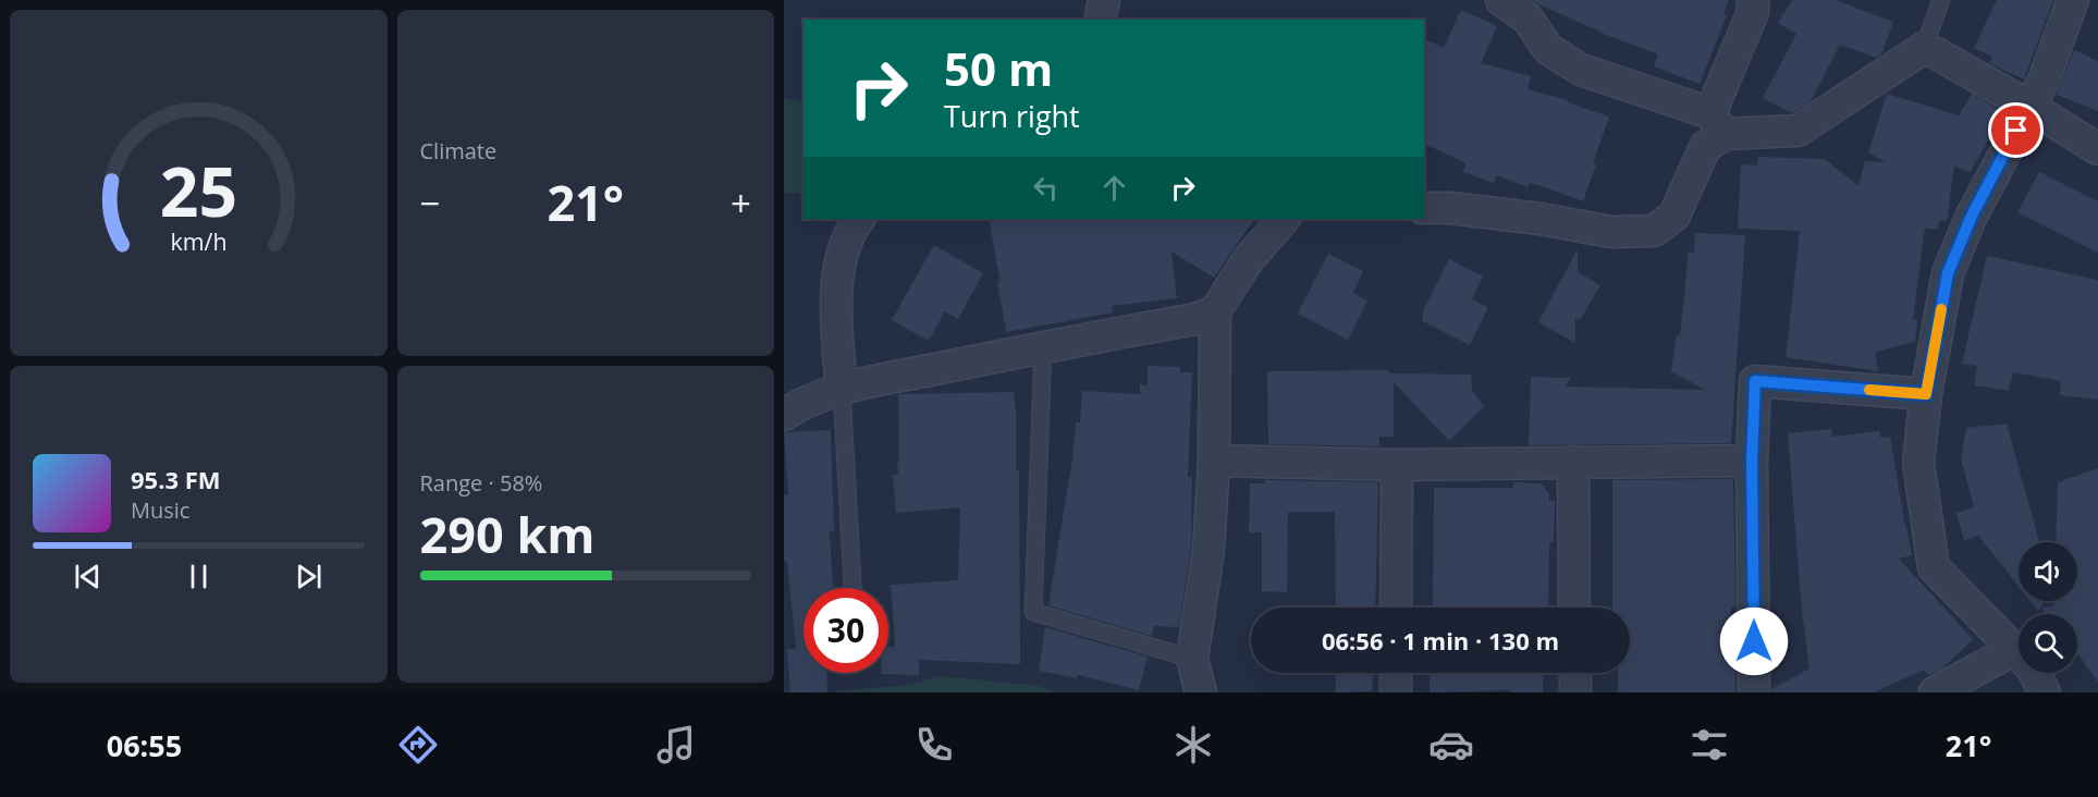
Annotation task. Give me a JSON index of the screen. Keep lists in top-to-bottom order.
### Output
{
  "page": {
    "tile": [
      "Climate",
      ["Range · 58%", "290 km"]
    ],
    "turn": ["50 m", "Turn right"],
    "heat": ["−", "21°", "+"],
    "song": ["95.3 FM", "Music"],
    "limit": "30",
    "trip": "06:56 · 1 min · 130 m",
    "tabs": ["06:55", "21°"],
    "gauge": ["25", "km/h"]
  }
}
